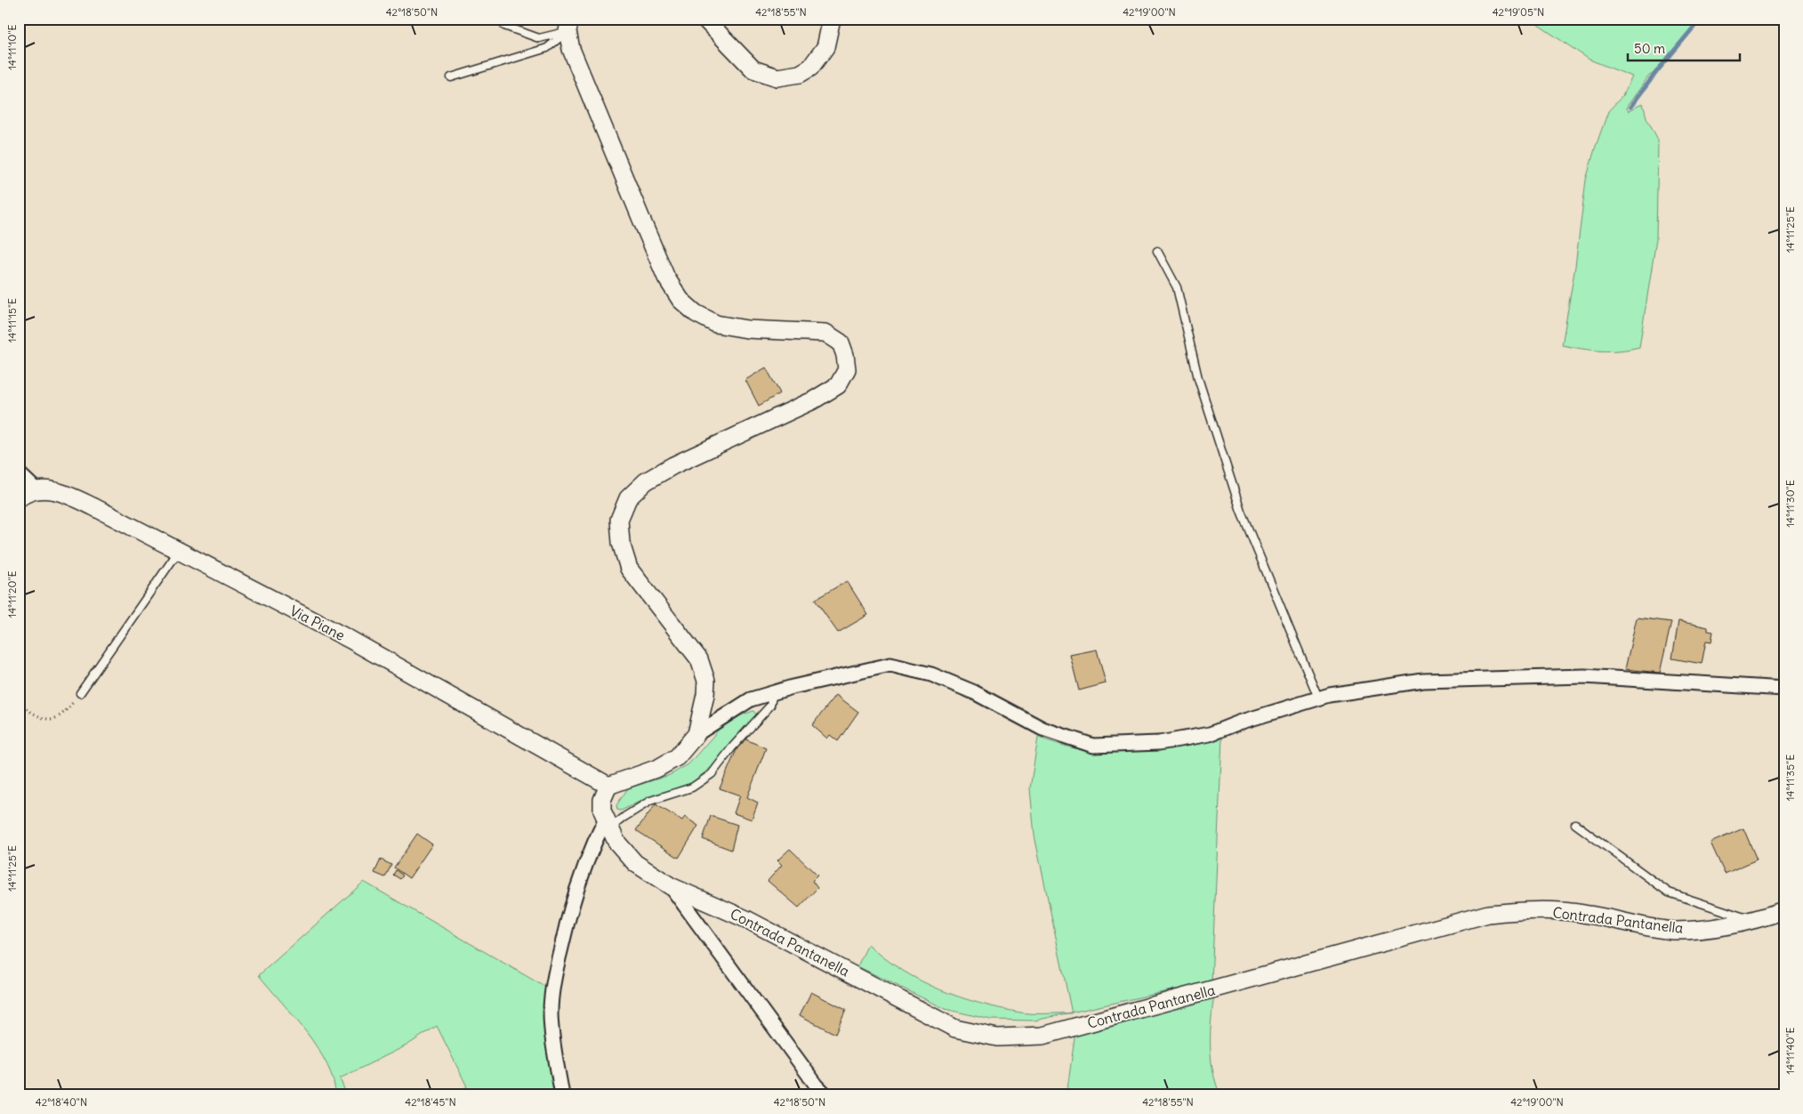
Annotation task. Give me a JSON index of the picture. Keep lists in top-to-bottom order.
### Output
{
  "streets": {
    "street": ["Via Piane", "Contrada Pantanella"]
  },
  "crossings": [
    ["Via Piane", "Contrada Pantanella"]
  ],
  "scale_bar": "50 m",
  "coordinates": [
    "42°18'50\"N",
    "42°18'55\"N",
    "42°19'00\"N",
    "42°19'05\"N",
    "14°11'10\"E",
    "14°11'25\"E",
    "14°11'15\"E",
    "14°11'30\"E",
    "14°11'20\"E",
    "14°11'35\"E",
    "14°11'40\"E",
    "42°18'40\"N",
    "42°18'45\"N"
  ]
}
